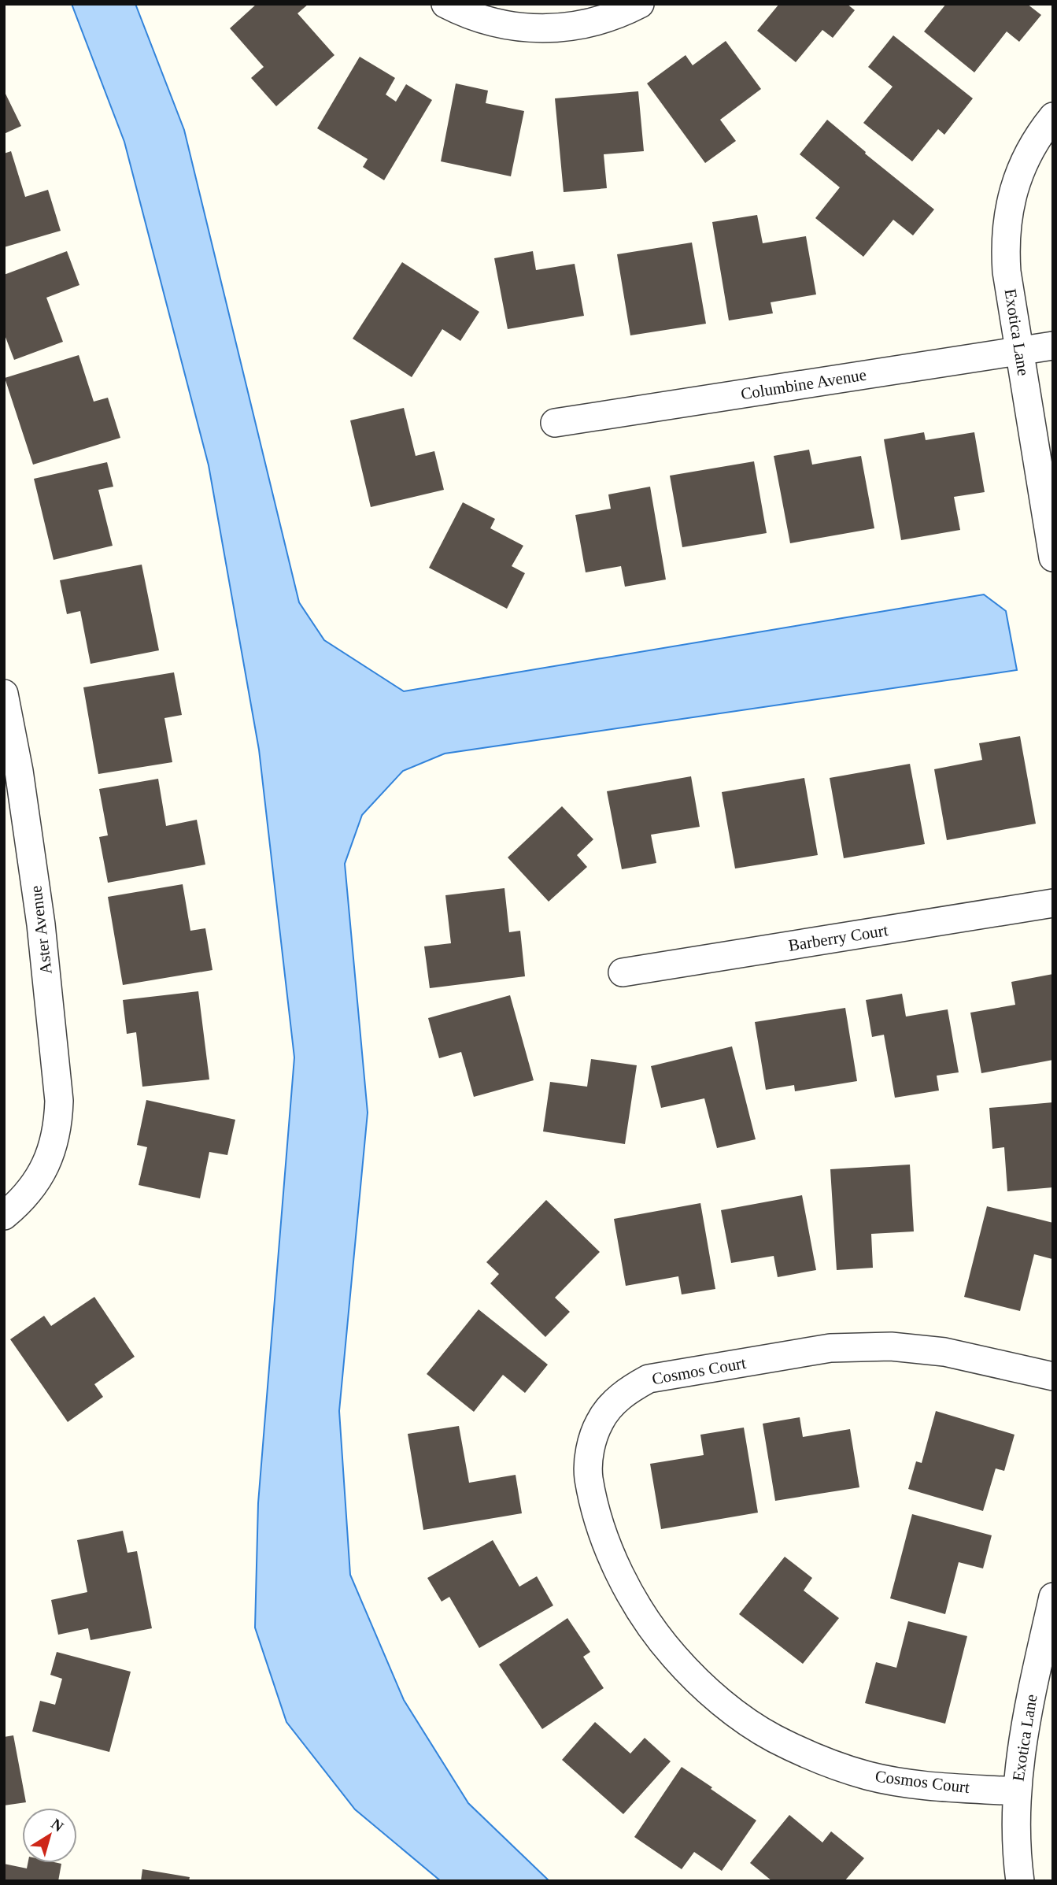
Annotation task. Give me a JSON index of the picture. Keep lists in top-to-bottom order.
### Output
{
  "streets": {
    "street": [
      "Exotica Lane",
      "Columbine Avenue",
      "Aster Avenue",
      "Barberry Court",
      "Cosmos Court"
    ]
  },
  "crossings": [
    ["Exotica Lane", "Columbine Avenue"],
    ["Exotica Lane", "Cosmos Court"]
  ],
  "north": "top right"
}
